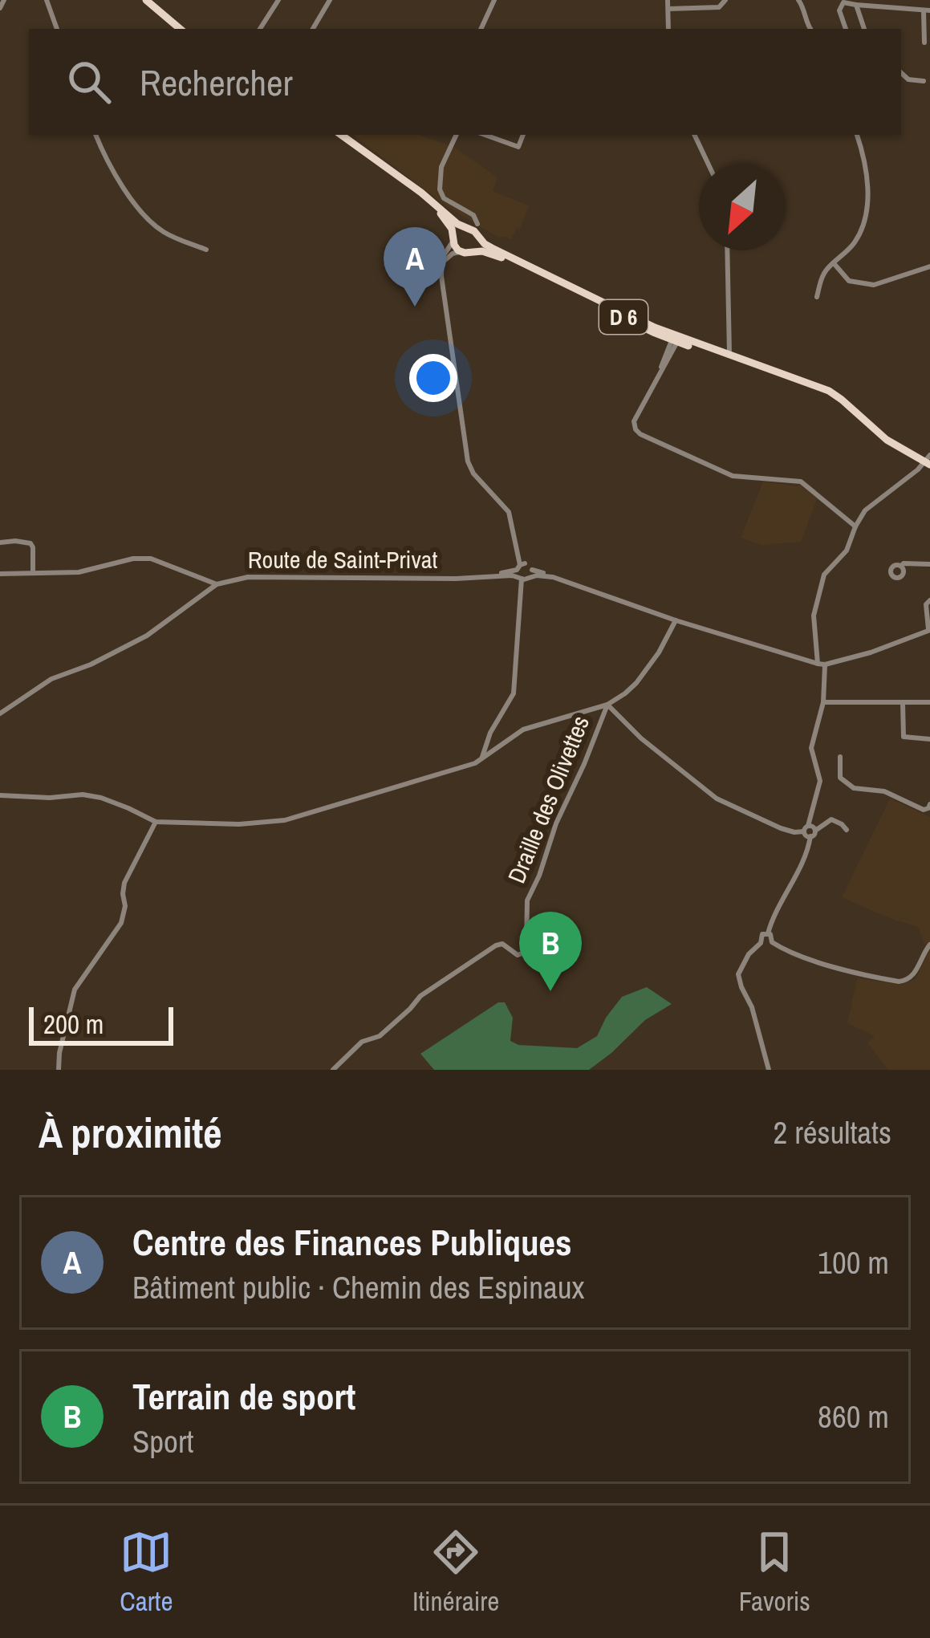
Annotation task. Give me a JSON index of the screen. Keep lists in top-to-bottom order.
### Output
{
  "streets": {
    "main road": ["D 6"],
    "street": ["Route de Saint-Privat", "Draille des Olivettes"]
  },
  "crossings": [
    ["Route de Saint-Privat", "Draille des Olivettes"]
  ],
  "scale_bar": "200 m",
  "north": "bottom left",
  "page": {
    "search": "Rechercher",
    "pins": ["A", "B"],
    "scale": "200 m",
    "heading": ["À proximité", "2 résultats"],
    "list": [
      {
        "mark": "A",
        "name": "Centre des Finances Publiques",
        "note": "Bâtiment public · Chemin des Espinaux",
        "value": "100 m"
      },
      {
        "mark": "B",
        "name": "Terrain de sport",
        "note": "Sport",
        "value": "860 m"
      }
    ],
    "nav": ["Carte", "Itinéraire", "Favoris"]
  }
}
